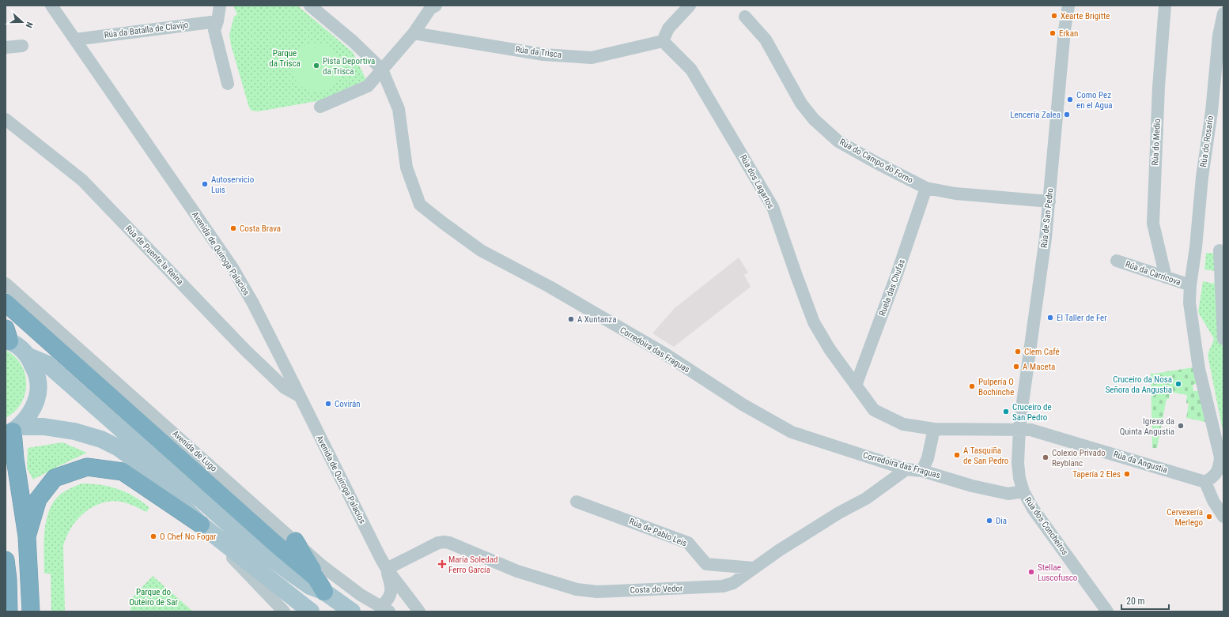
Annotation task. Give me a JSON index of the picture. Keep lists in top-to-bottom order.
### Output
{
  "streets": {
    "street": [
      "Rúa da Batalla de Clavijo",
      "Rúa da Trisca",
      "Rúa do Rosario",
      "Rúa do Medio",
      "Rúa do Campo do Forno",
      "Rúa dos Lagartos",
      "Rúa de San Pedro",
      "Avenida de Quiroga Palacios",
      "Rúa de Puente la Reina",
      "Rúa da Carricova",
      "Ruela das Chufas",
      "Corredoira das Fraguas",
      "Avenida de Lugo",
      "Rúa da Angustia",
      "Rúa dos Concheiros",
      "Rúa de Pablo Leis",
      "Costa do Vedor"
    ]
  },
  "crossings": [
    ["Rúa da Batalla de Clavijo", "Avenida de Quiroga Palacios"],
    ["Rúa da Trisca", "Rúa dos Lagartos"],
    ["Rúa do Rosario", "Rúa da Carricova"],
    ["Rúa do Medio", "Rúa da Carricova"],
    ["Rúa do Campo do Forno", "Rúa de San Pedro"],
    ["Rúa do Campo do Forno", "Ruela das Chufas"],
    ["Rúa dos Lagartos", "Ruela das Chufas"],
    ["Rúa dos Lagartos", "Rúa da Angustia"],
    ["Rúa de San Pedro", "Rúa da Angustia"],
    ["Rúa de San Pedro", "Rúa dos Concheiros"],
    ["Avenida de Quiroga Palacios", "Rúa de Puente la Reina"],
    ["Avenida de Quiroga Palacios", "Costa do Vedor"],
    ["Corredoira das Fraguas", "Rúa dos Concheiros"],
    ["Corredoira das Fraguas", "Costa do Vedor"],
    ["Rúa da Angustia", "Rúa dos Concheiros"],
    ["Rúa de Pablo Leis", "Costa do Vedor"]
  ],
  "parks": ["Parque da Trisca", "Parque do Outeiro de Sar"],
  "places": {
    "other": [
      "Xearte Brigitte",
      "Erkan",
      "Pista Deportiva da Trisca",
      "Como Pez en el Agua",
      "Lencería Zalea",
      "Autoservicio Luis",
      "Costa Brava",
      "El Taller de Fer",
      "A Xuntanza",
      "Clem Café",
      "A Maceta",
      "Cruceiro da Nosa Señora da Angustia",
      "Pulpería O Bochinche",
      "Covirán",
      "Cruceiro de San Pedro",
      "Igrexa da Quinta Angustia",
      "A Tasquiña de San Pedro",
      "Colexio Privado Reyblanc",
      "Tapería 2 Eles",
      "Cervexería Merlego",
      "Dia",
      "O Chef No Fogar",
      "Stellae Luscofusco"
    ],
    "health": ["María Soledad Ferro García"]
  },
  "scale_bar": "20 m",
  "north": "right"
}
